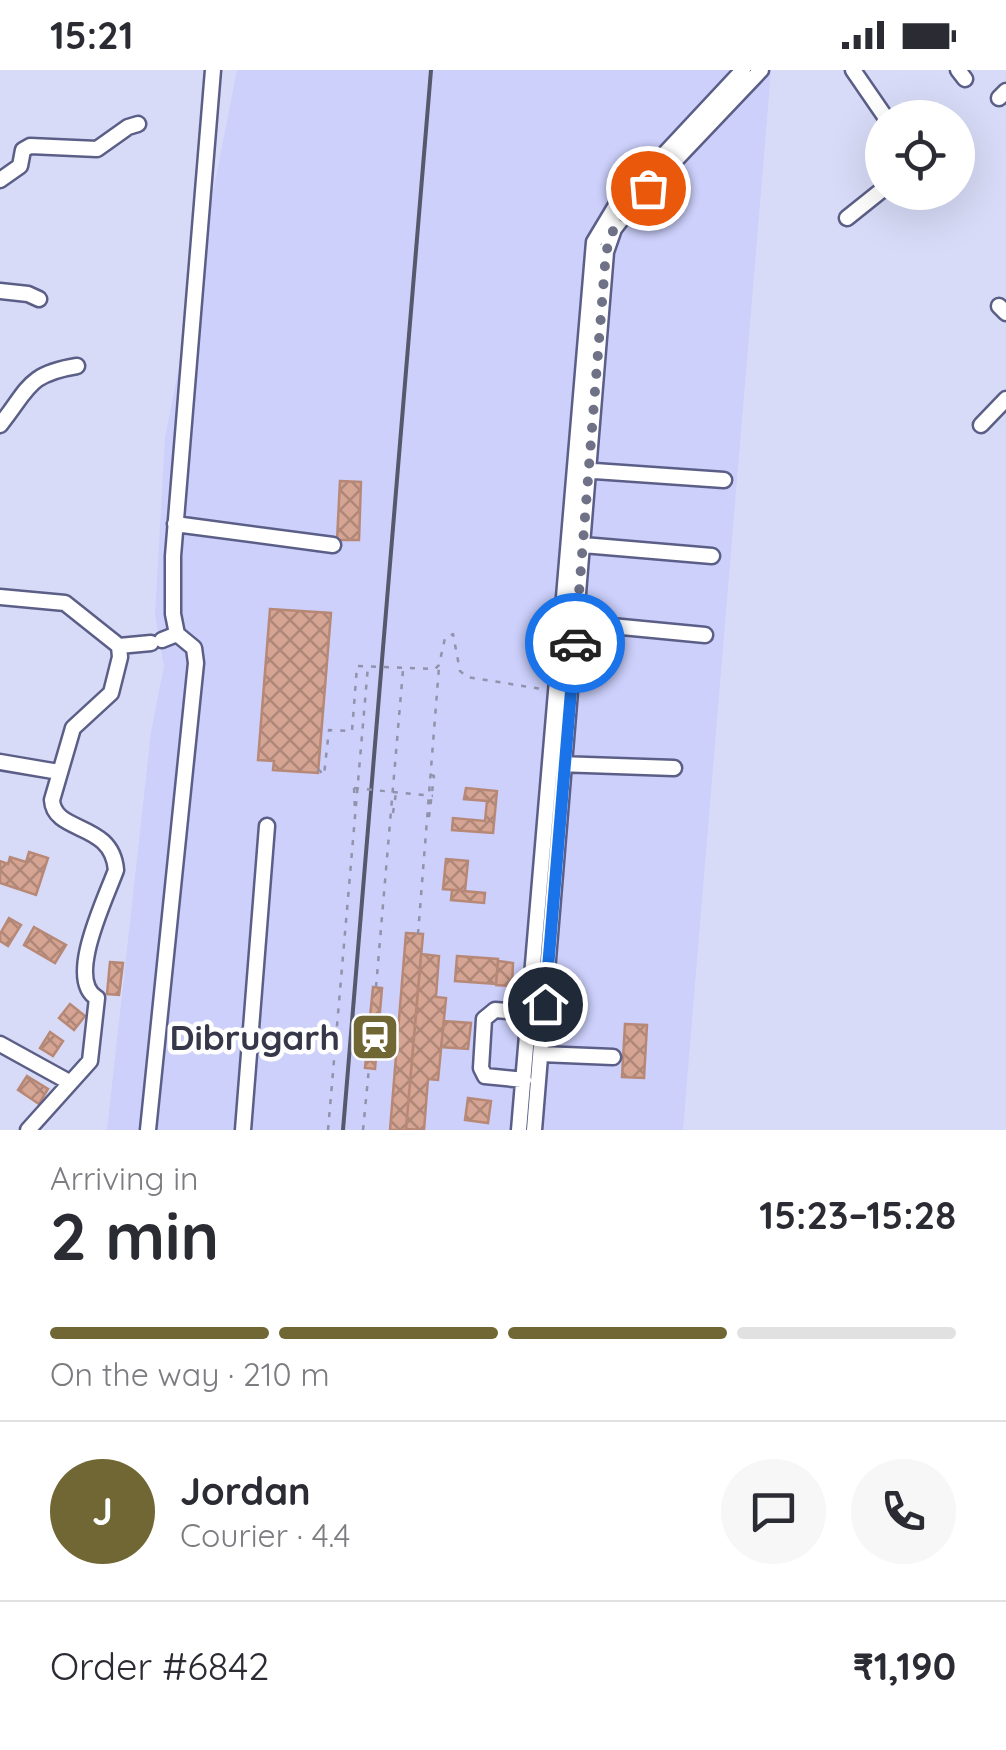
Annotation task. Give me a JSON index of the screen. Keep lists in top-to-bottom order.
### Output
{
  "places": {
    "station": ["Dibrugarh"]
  },
  "page": {
    "status": "15:21",
    "heading": ["2 min", "Arriving in", "15:23–15:28"],
    "panel": [
      "Jordan",
      "Courier · 4.4",
      "Order #6842",
      "₹1,190"
    ],
    "bar": "On the way · 210 m",
    "round": "J"
  }
}
